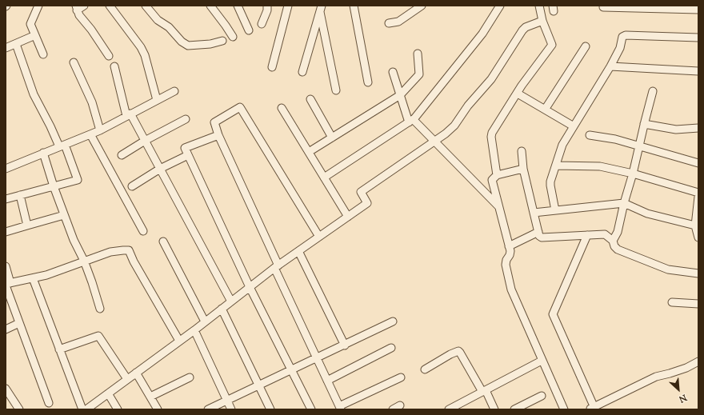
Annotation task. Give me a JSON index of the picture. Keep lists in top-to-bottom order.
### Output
{
  "north": "bottom right"
}
